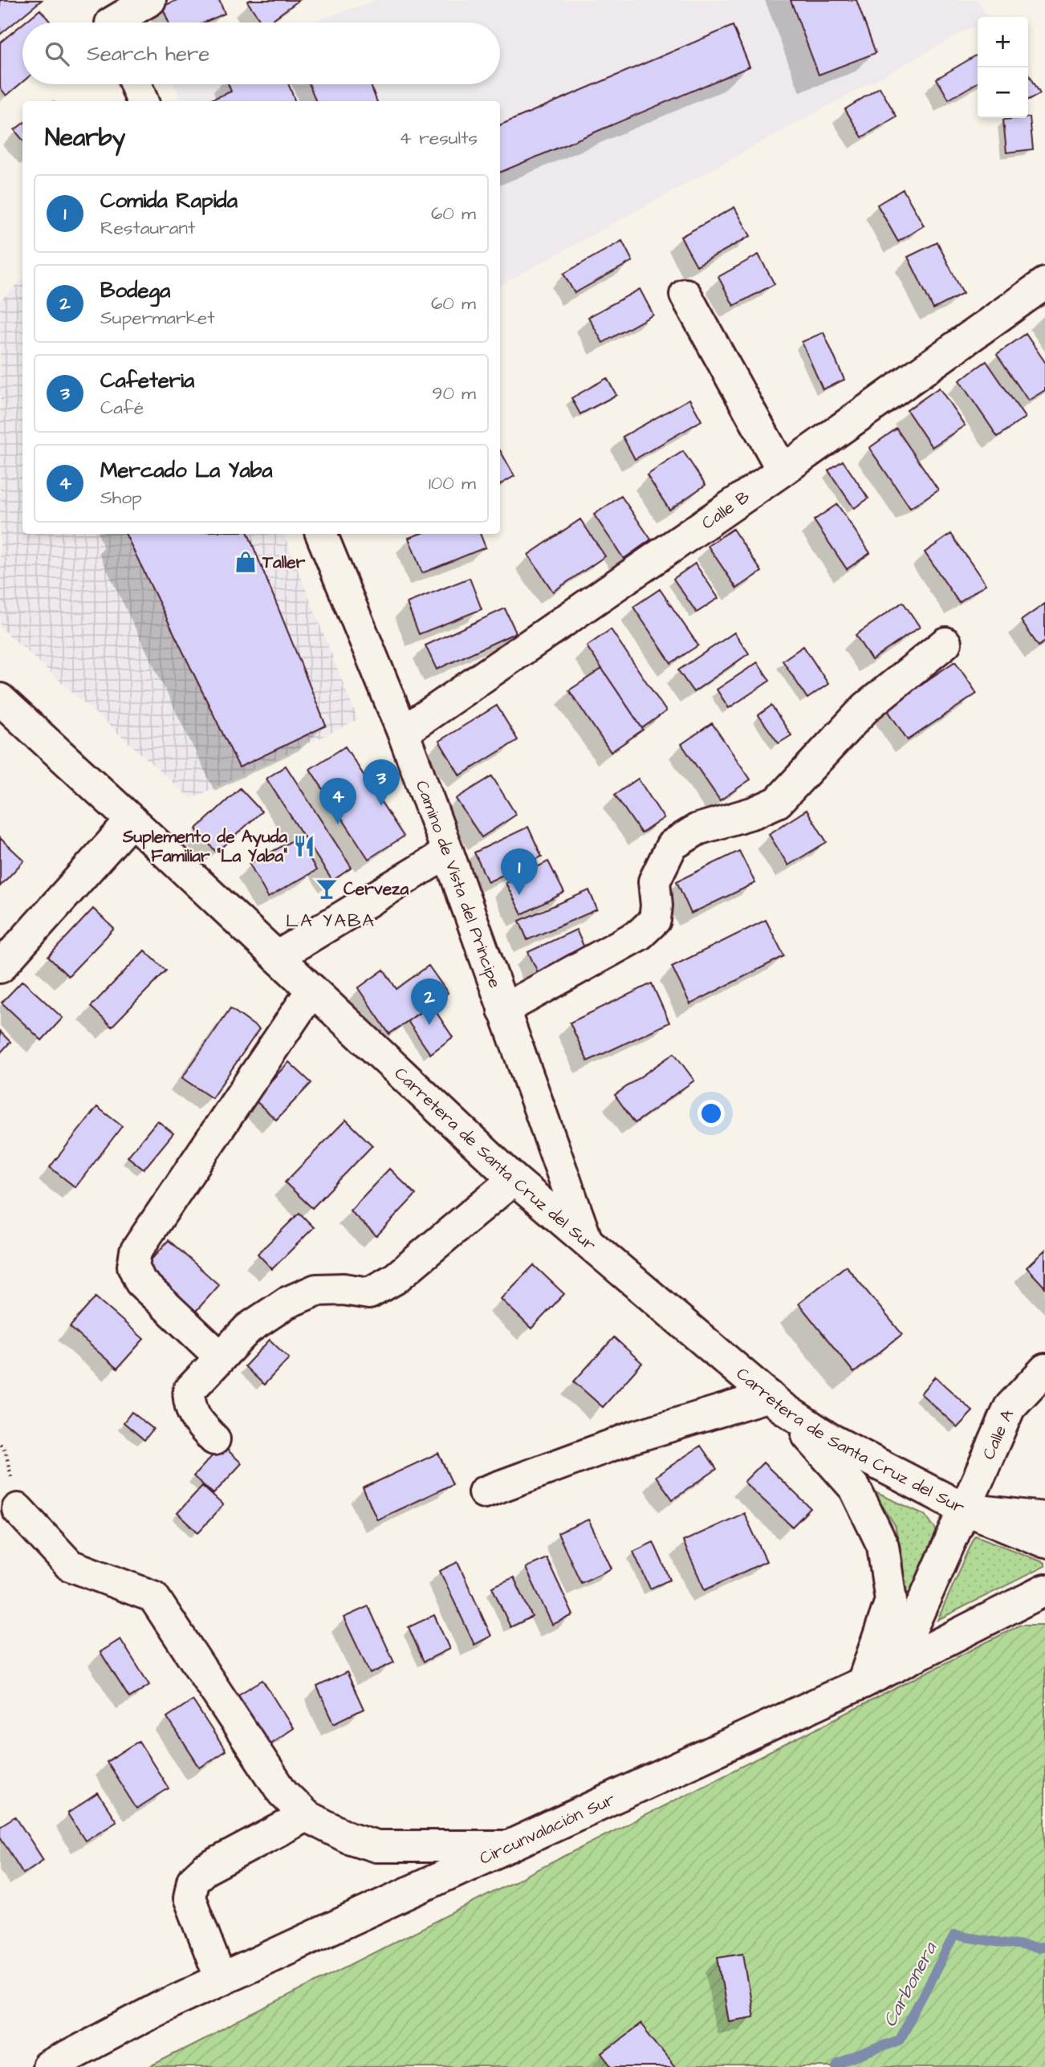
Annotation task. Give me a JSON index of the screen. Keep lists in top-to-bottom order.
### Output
{
  "streets": {
    "main road": [
      "Calle B",
      "Camino de Vista del Príncipe",
      "Carretera de Santa Cruz del Sur",
      "Calle A",
      "Circunvalación Sur"
    ]
  },
  "crossings": [
    ["Calle B", "Camino de Vista del Príncipe"],
    ["Camino de Vista del Príncipe", "Carretera de Santa Cruz del Sur"],
    ["Carretera de Santa Cruz del Sur", "Calle A"],
    ["Calle A", "Circunvalación Sur"]
  ],
  "districts": ["LA YABA"],
  "water": ["Carbonera"],
  "places": {
    "shop": ["Taller"],
    "restaurant": ["Suplemento de Ayuda Familiar \"La Yaba\""],
    "bar": ["Cerveza"]
  },
  "page": {
    "map_buttons": ["+", "−"],
    "search": "Search here",
    "heading": ["Nearby", "4 results"],
    "list": [
      {
        "mark": "1",
        "name": "Comida Rapida",
        "note": "Restaurant",
        "value": "60 m"
      },
      {
        "mark": "2",
        "name": "Bodega",
        "note": "Supermarket",
        "value": "60 m"
      },
      {
        "mark": "3",
        "name": "Cafeteria",
        "note": "Café",
        "value": "90 m"
      },
      {
        "mark": "4",
        "name": "Mercado La Yaba",
        "note": "Shop",
        "value": "100 m"
      }
    ],
    "pins": [
      "3",
      "4",
      "1",
      "2"
    ]
  }
}
